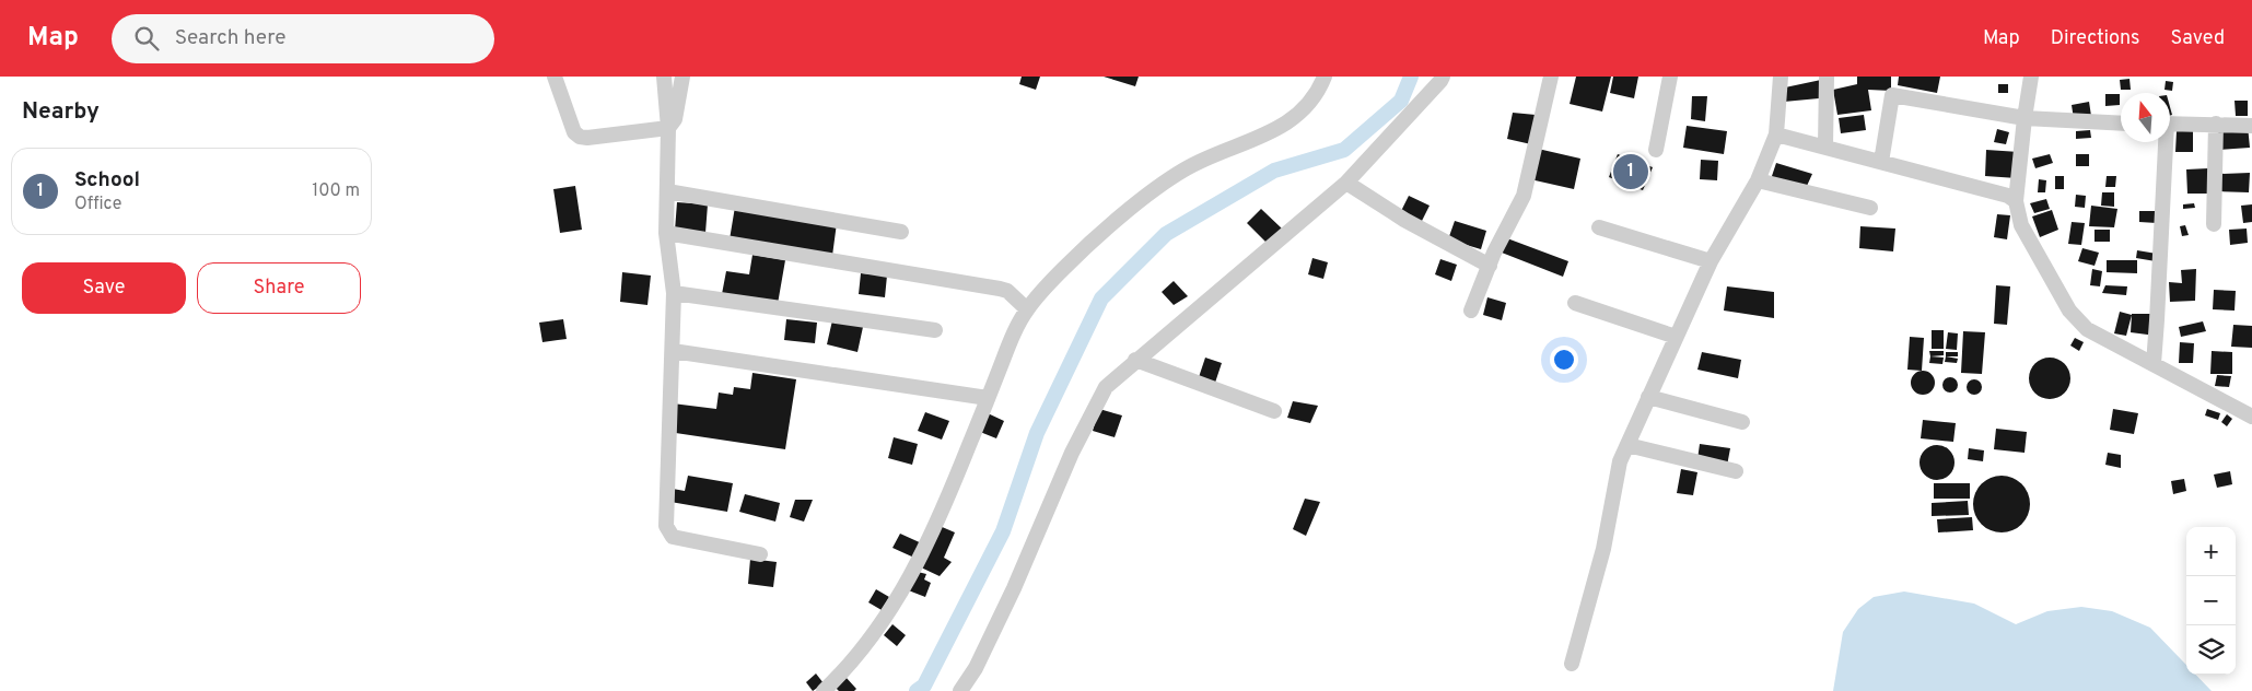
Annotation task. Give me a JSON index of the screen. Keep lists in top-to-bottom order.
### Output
{
  "north": "top",
  "page": {
    "header": "Map",
    "search": "Search here",
    "nav": ["Map", "Directions", "Saved"],
    "heading": "Nearby",
    "list": [
      {
        "mark": "1",
        "name": "School",
        "note": "Office",
        "value": "100 m"
      }
    ],
    "pins": "1",
    "buttons": ["Save", "Share"],
    "map_buttons": ["+", "−"]
  }
}
